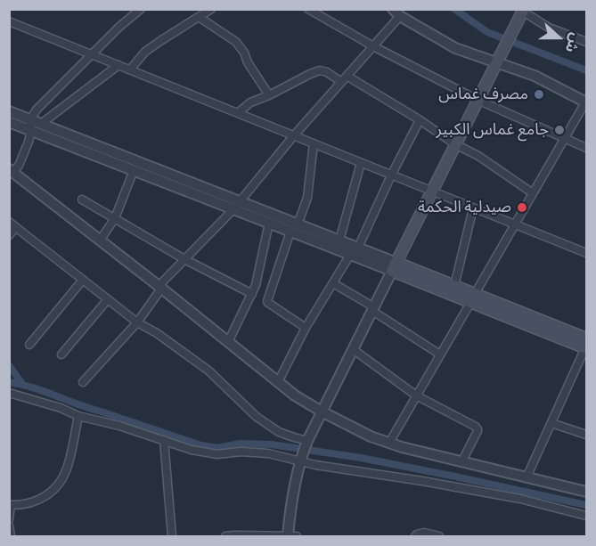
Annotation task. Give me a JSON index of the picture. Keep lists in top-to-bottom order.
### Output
{
  "places": ["مصرف غماس", "جامع غماس الكبير", "صيدلية الحكمة"],
  "north": "right"
}
